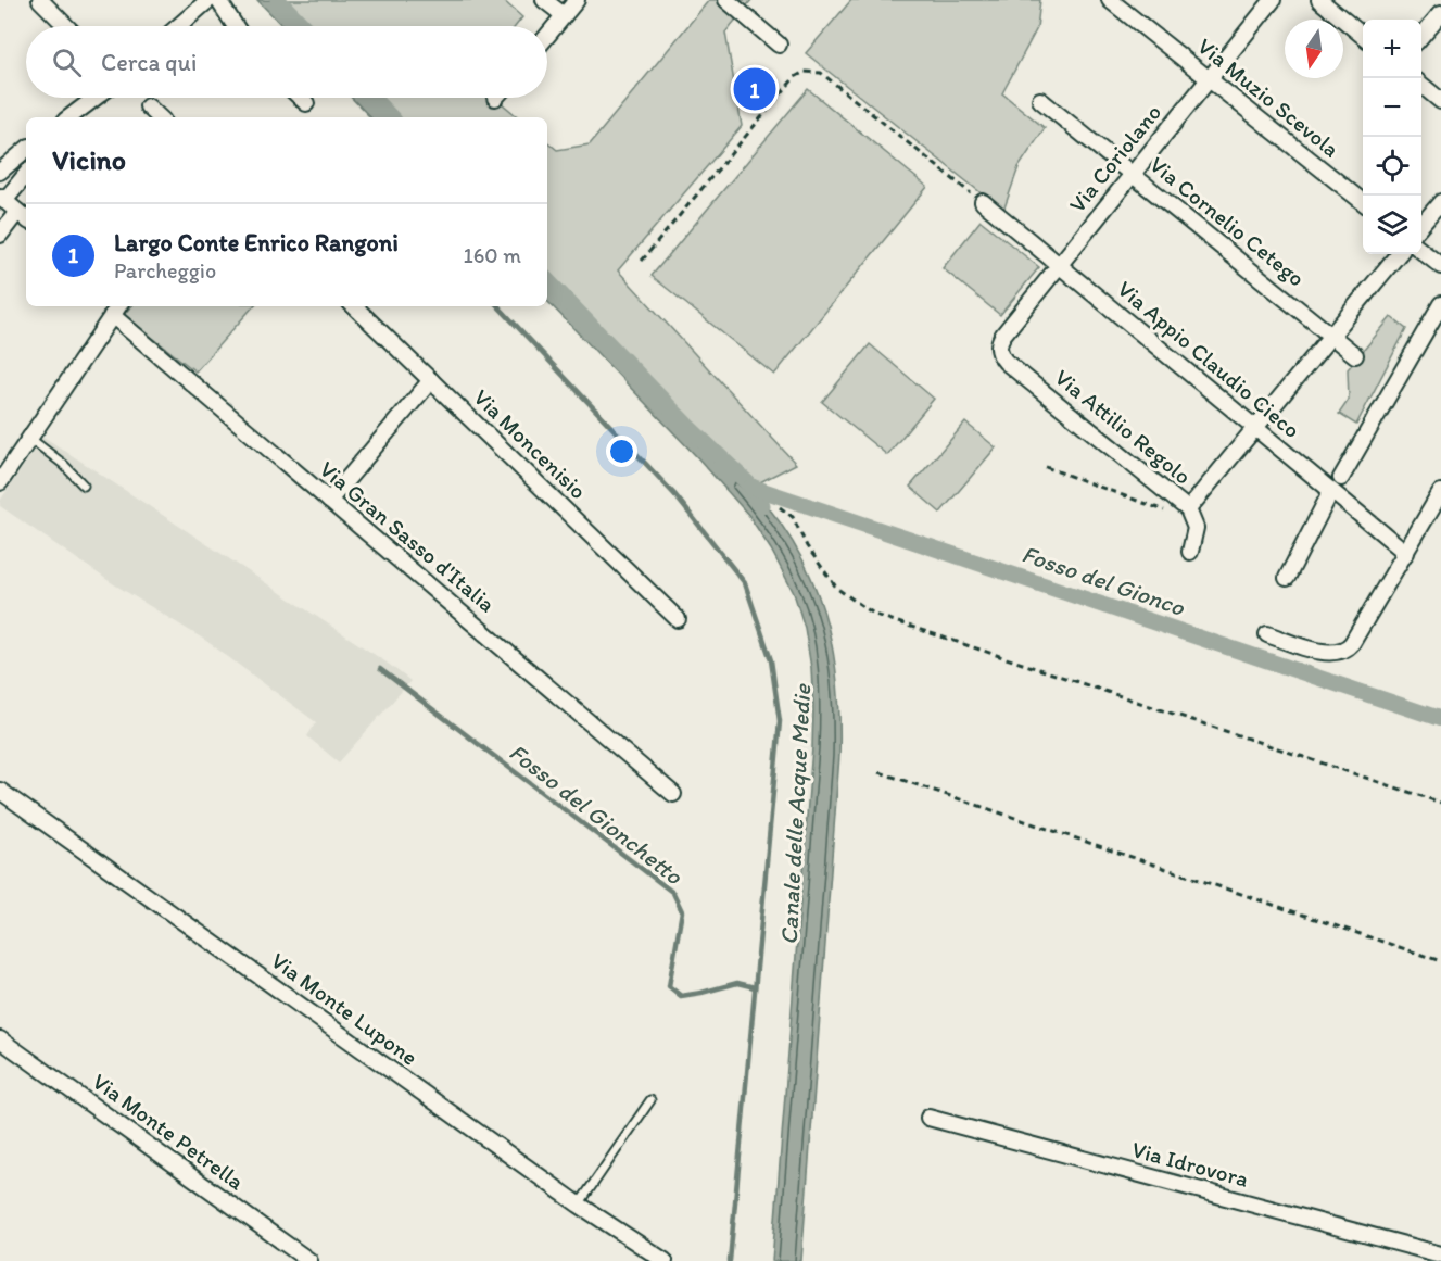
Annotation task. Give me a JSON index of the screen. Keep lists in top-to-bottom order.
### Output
{
  "streets": {
    "street": [
      "Via Muzio Scevola",
      "Via Coriolano",
      "Via Cornelio Cetego",
      "Via Appio Claudio Cieco",
      "Via Attilio Regolo",
      "Via Moncenisio",
      "Via Gran Sasso d'Italia",
      "Via Monte Lupone",
      "Via Monte Petrella",
      "Via Idrovora"
    ]
  },
  "crossings": [
    ["Via Muzio Scevola", "Via Coriolano"],
    ["Via Coriolano", "Via Cornelio Cetego"],
    ["Via Coriolano", "Via Appio Claudio Cieco"],
    ["Via Coriolano", "Via Attilio Regolo"]
  ],
  "water": ["Fosso del Gionco", "Fosso del Gionchetto", "Canale delle Acque Medie"],
  "north": "bottom",
  "page": {
    "map_buttons": ["+", "−"],
    "search": "Cerca qui",
    "pins": "1",
    "heading": "Vicino",
    "list": [
      {
        "mark": "1",
        "name": "Largo Conte Enrico Rangoni",
        "note": "Parcheggio",
        "value": "160 m"
      }
    ]
  }
}
